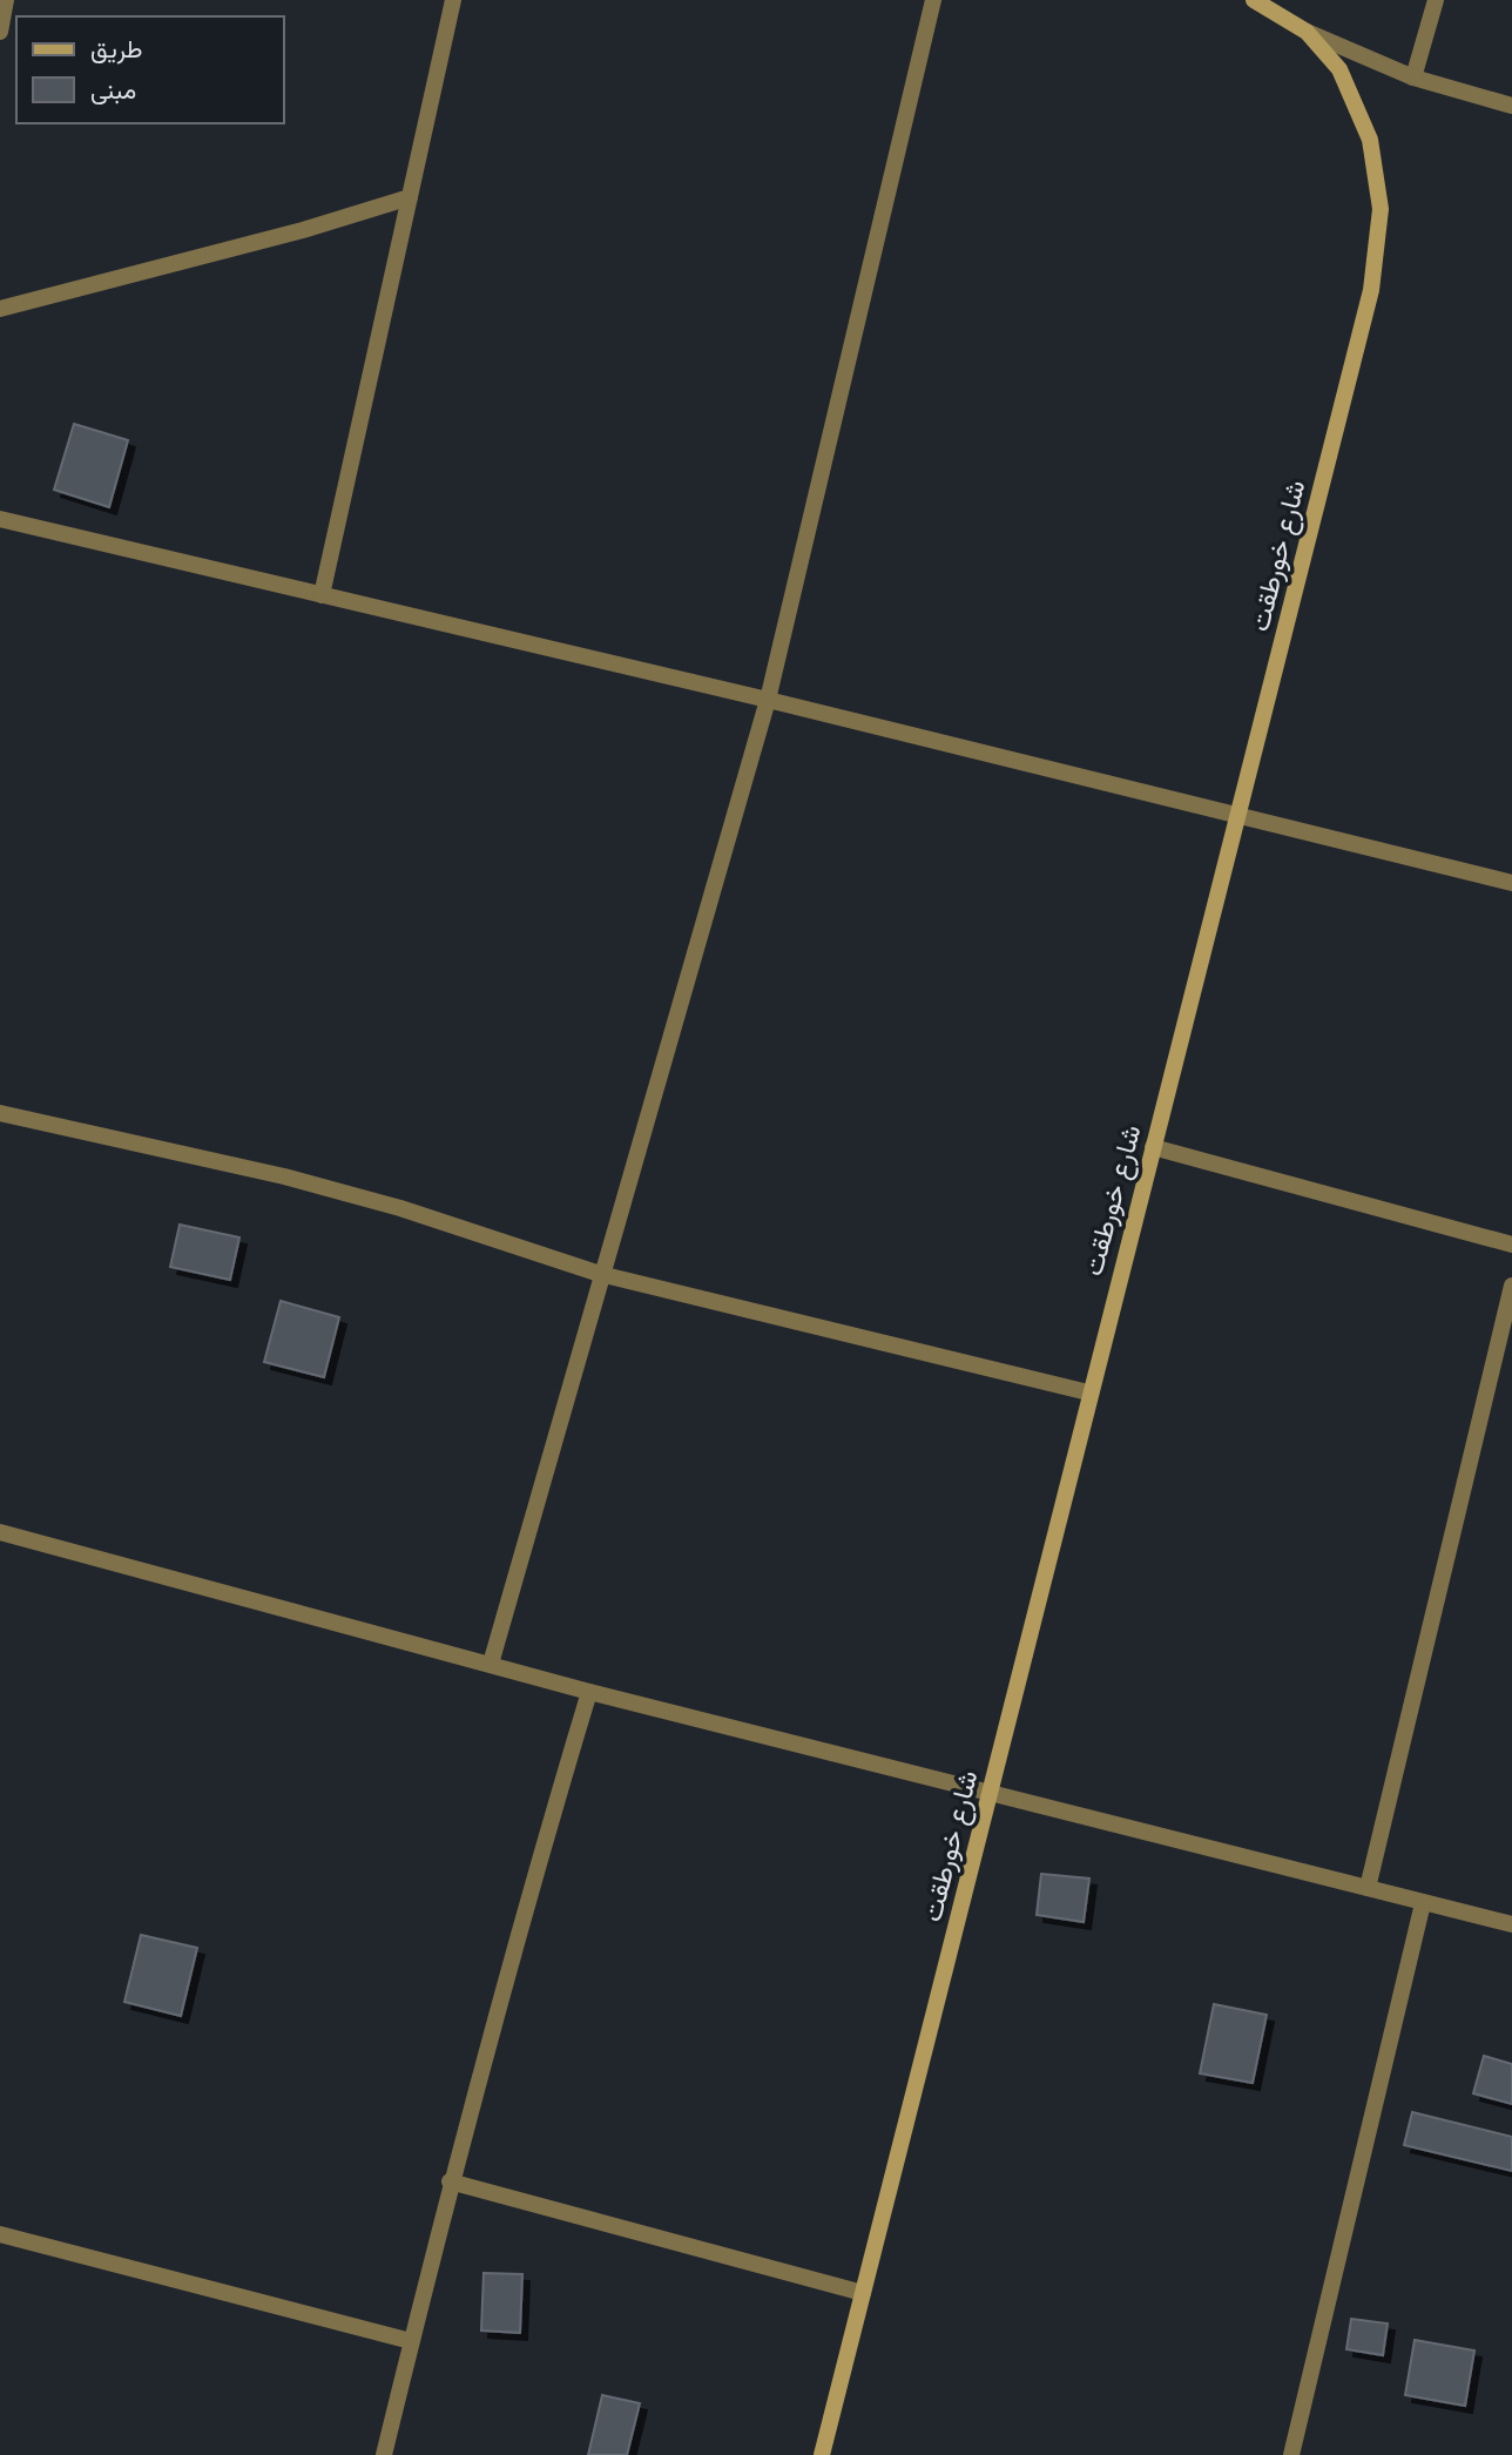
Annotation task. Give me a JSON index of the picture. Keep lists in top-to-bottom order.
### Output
{
  "streets": {
    "street": ["شارع خورطقت"]
  },
  "legend": ["طريق", "مبنى"]
}
